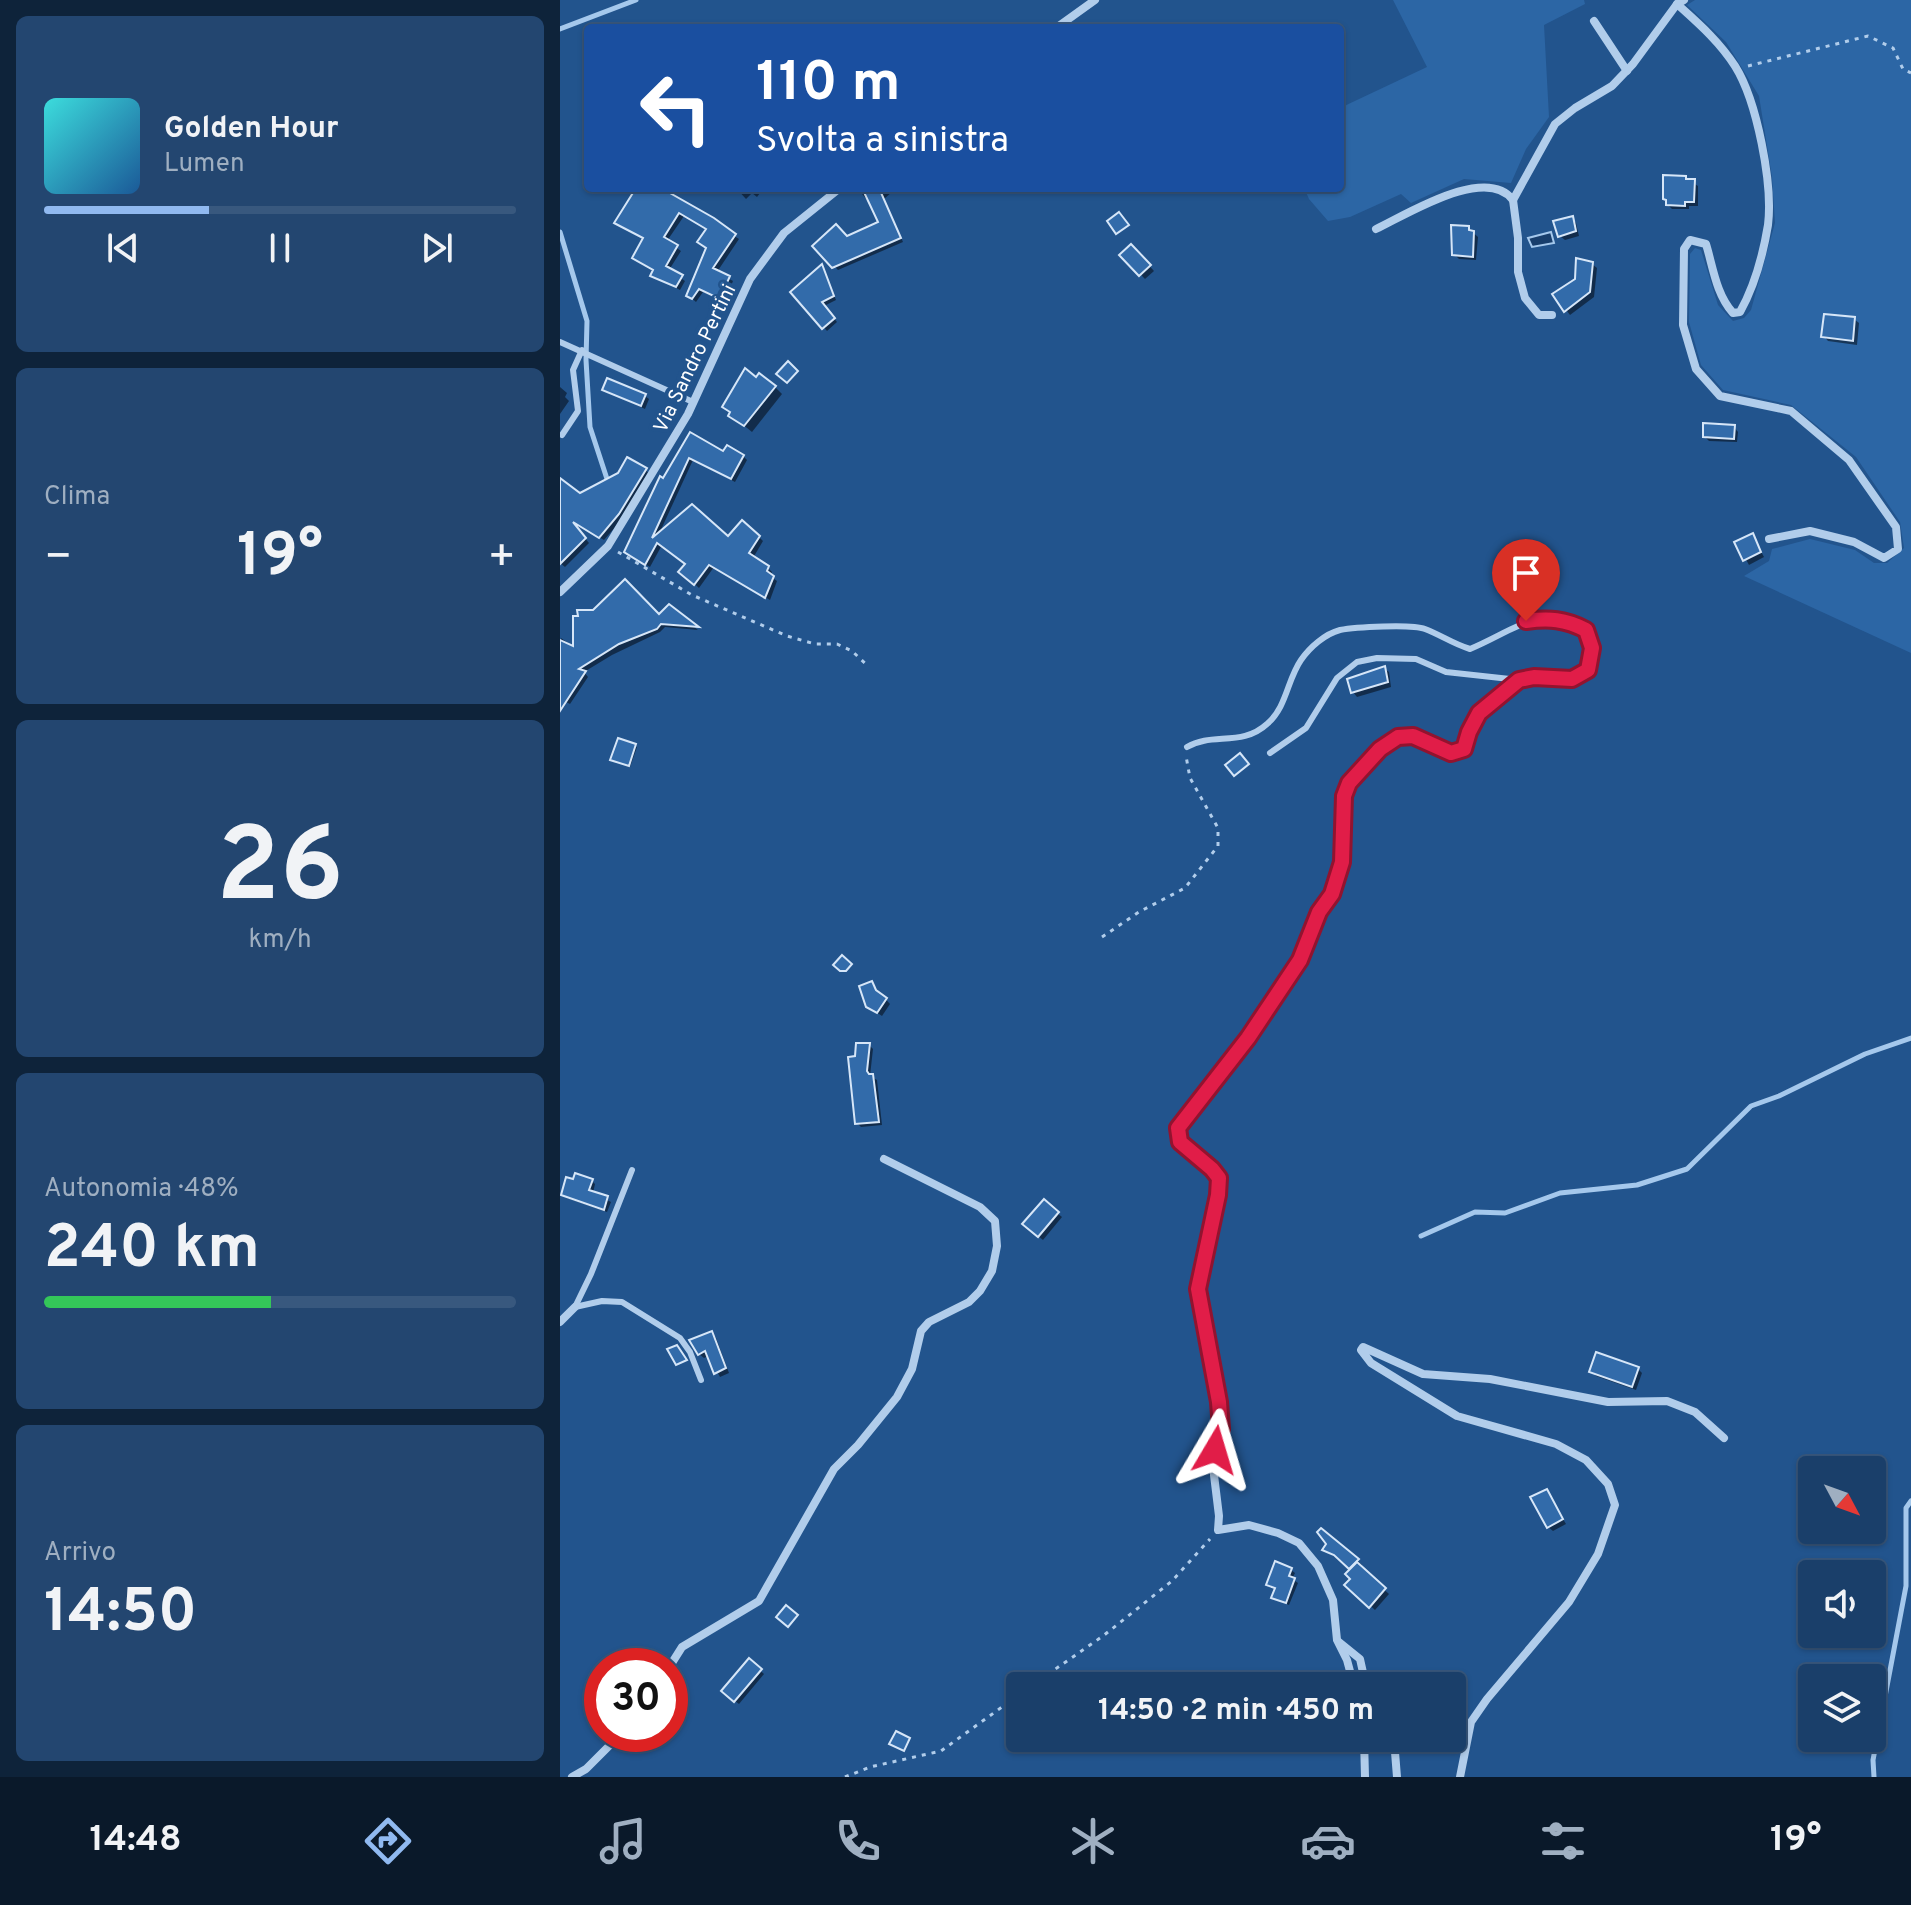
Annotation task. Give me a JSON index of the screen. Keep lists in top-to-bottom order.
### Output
{
  "streets": {
    "street": ["Via Sandro Pertini"]
  },
  "north": "bottom right",
  "page": {
    "turn": ["110 m", "Svolta a sinistra"],
    "song": ["Golden Hour", "Lumen"],
    "tile": [
      "Clima",
      ["26", "km/h"],
      ["Autonomia · 48%", "240 km"],
      ["Arrivo", "14:50"]
    ],
    "heat": ["−", "19°", "+"],
    "limit": "30",
    "trip": "14:50 · 2 min · 450 m",
    "tabs": ["14:48", "19°"]
  }
}
